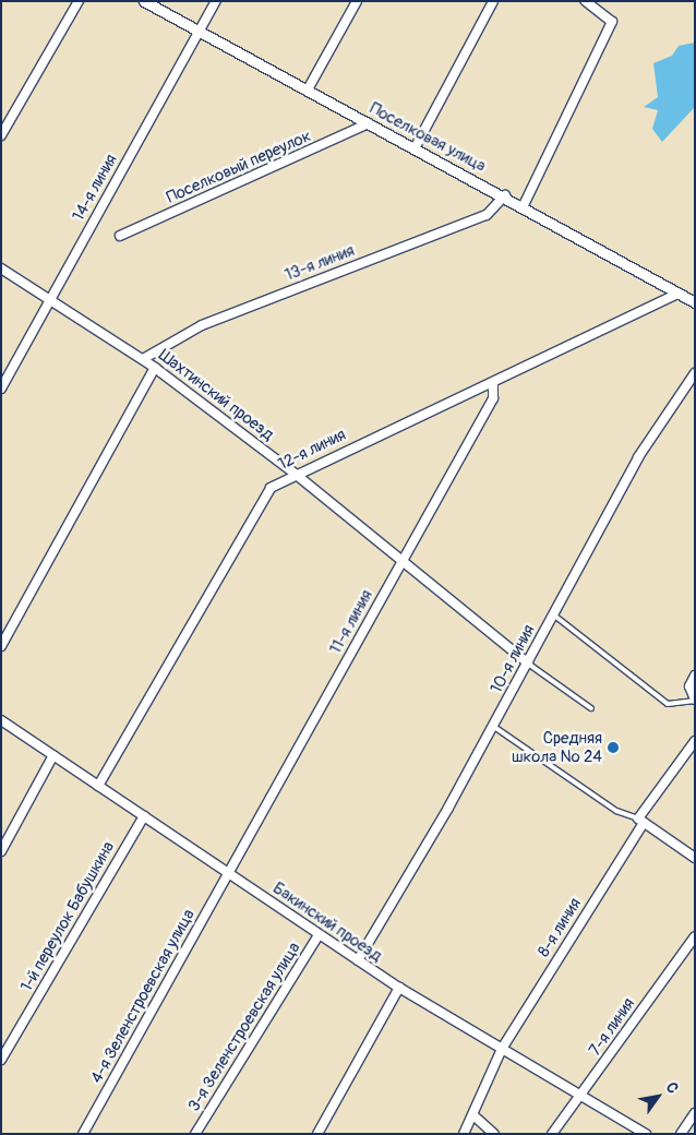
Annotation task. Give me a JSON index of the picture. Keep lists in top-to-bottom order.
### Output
{
  "streets": {
    "street": [
      "Поселковая улица",
      "Поселковый переулок",
      "14-я линия",
      "13-я линия",
      "Шахтинский проезд",
      "12-я линия",
      "11-я линия",
      "10-я линия",
      "1-й переулок Бабушкина",
      "Бакинский проезд",
      "8-я линия",
      "4-я Зеленстроевская улица",
      "3-я Зеленстроевская улица",
      "7-я линия"
    ]
  },
  "crossings": [
    ["Поселковая улица", "Поселковый переулок"],
    ["Поселковая улица", "14-я линия"],
    ["Поселковая улица", "13-я линия"],
    ["Поселковая улица", "12-я линия"],
    ["14-я линия", "Шахтинский проезд"],
    ["13-я линия", "Шахтинский проезд"],
    ["Шахтинский проезд", "12-я линия"],
    ["Шахтинский проезд", "11-я линия"],
    ["Шахтинский проезд", "10-я линия"],
    ["12-я линия", "11-я линия"],
    ["12-я линия", "Бакинский проезд"],
    ["11-я линия", "Бакинский проезд"],
    ["11-я линия", "4-я Зеленстроевская улица"],
    ["10-я линия", "Бакинский проезд"],
    ["1-й переулок Бабушкина", "Бакинский проезд"],
    ["Бакинский проезд", "8-я линия"],
    ["Бакинский проезд", "4-я Зеленстроевская улица"],
    ["Бакинский проезд", "3-я Зеленстроевская улица"],
    ["Бакинский проезд", "7-я линия"]
  ],
  "places": ["Средняя школа № 24"],
  "north": "top right"
}
